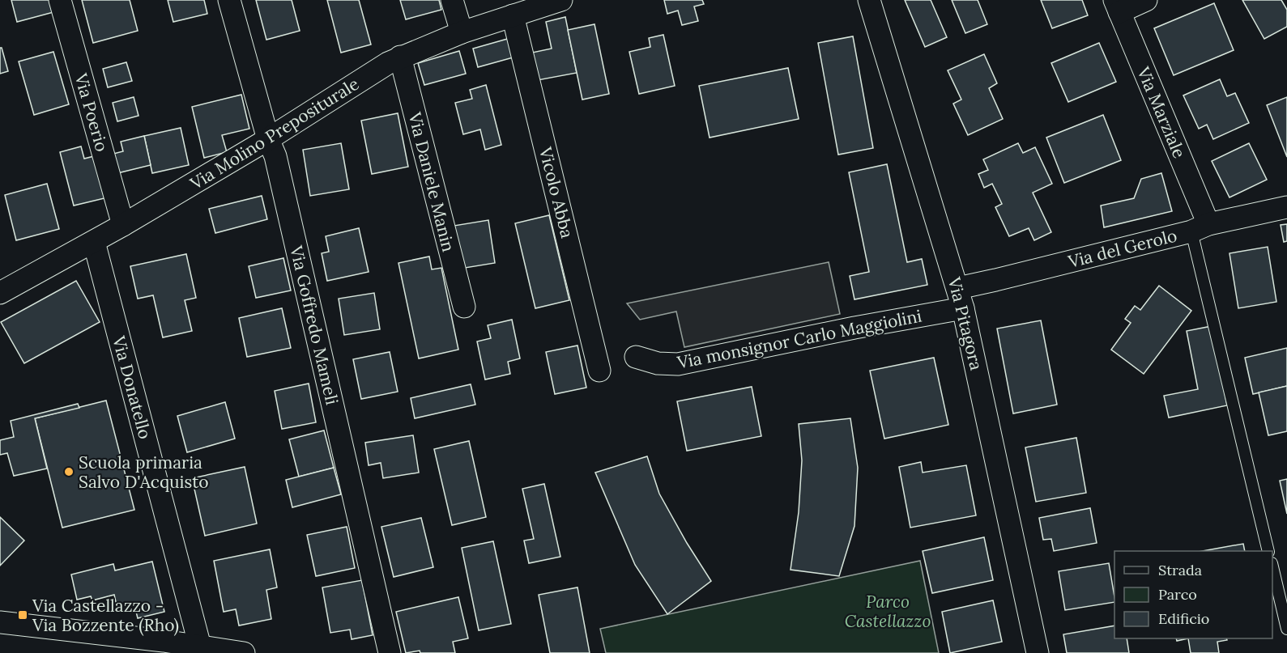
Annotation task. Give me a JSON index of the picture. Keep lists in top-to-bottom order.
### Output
{
  "streets": {
    "street": [
      "Via Poerio",
      "Via Marziale",
      "Via Molino Prepositurale",
      "Via Daniele Manin",
      "Vicolo Abba",
      "Via del Gerolo",
      "Via Pitagora",
      "Via Goffredo Mameli",
      "Via monsignor Carlo Maggiolini",
      "Via Donatello"
    ]
  },
  "crossings": [
    ["Via Poerio", "Via Molino Prepositurale"],
    ["Via Marziale", "Via del Gerolo"],
    ["Via Molino Prepositurale", "Via Daniele Manin"],
    ["Via Molino Prepositurale", "Vicolo Abba"],
    ["Via Molino Prepositurale", "Via Goffredo Mameli"],
    ["Via Molino Prepositurale", "Via Donatello"],
    ["Via del Gerolo", "Via Pitagora"],
    ["Via del Gerolo", "Via monsignor Carlo Maggiolini"],
    ["Via Pitagora", "Via monsignor Carlo Maggiolini"]
  ],
  "parks": ["Parco Castellazzo"],
  "places": {
    "other": ["Scuola primaria Salvo D'Acquisto"],
    "transit": ["Via Castellazzo - Via Bozzente (Rho)"]
  },
  "legend": ["Strada", "Parco", "Edificio"]
}
